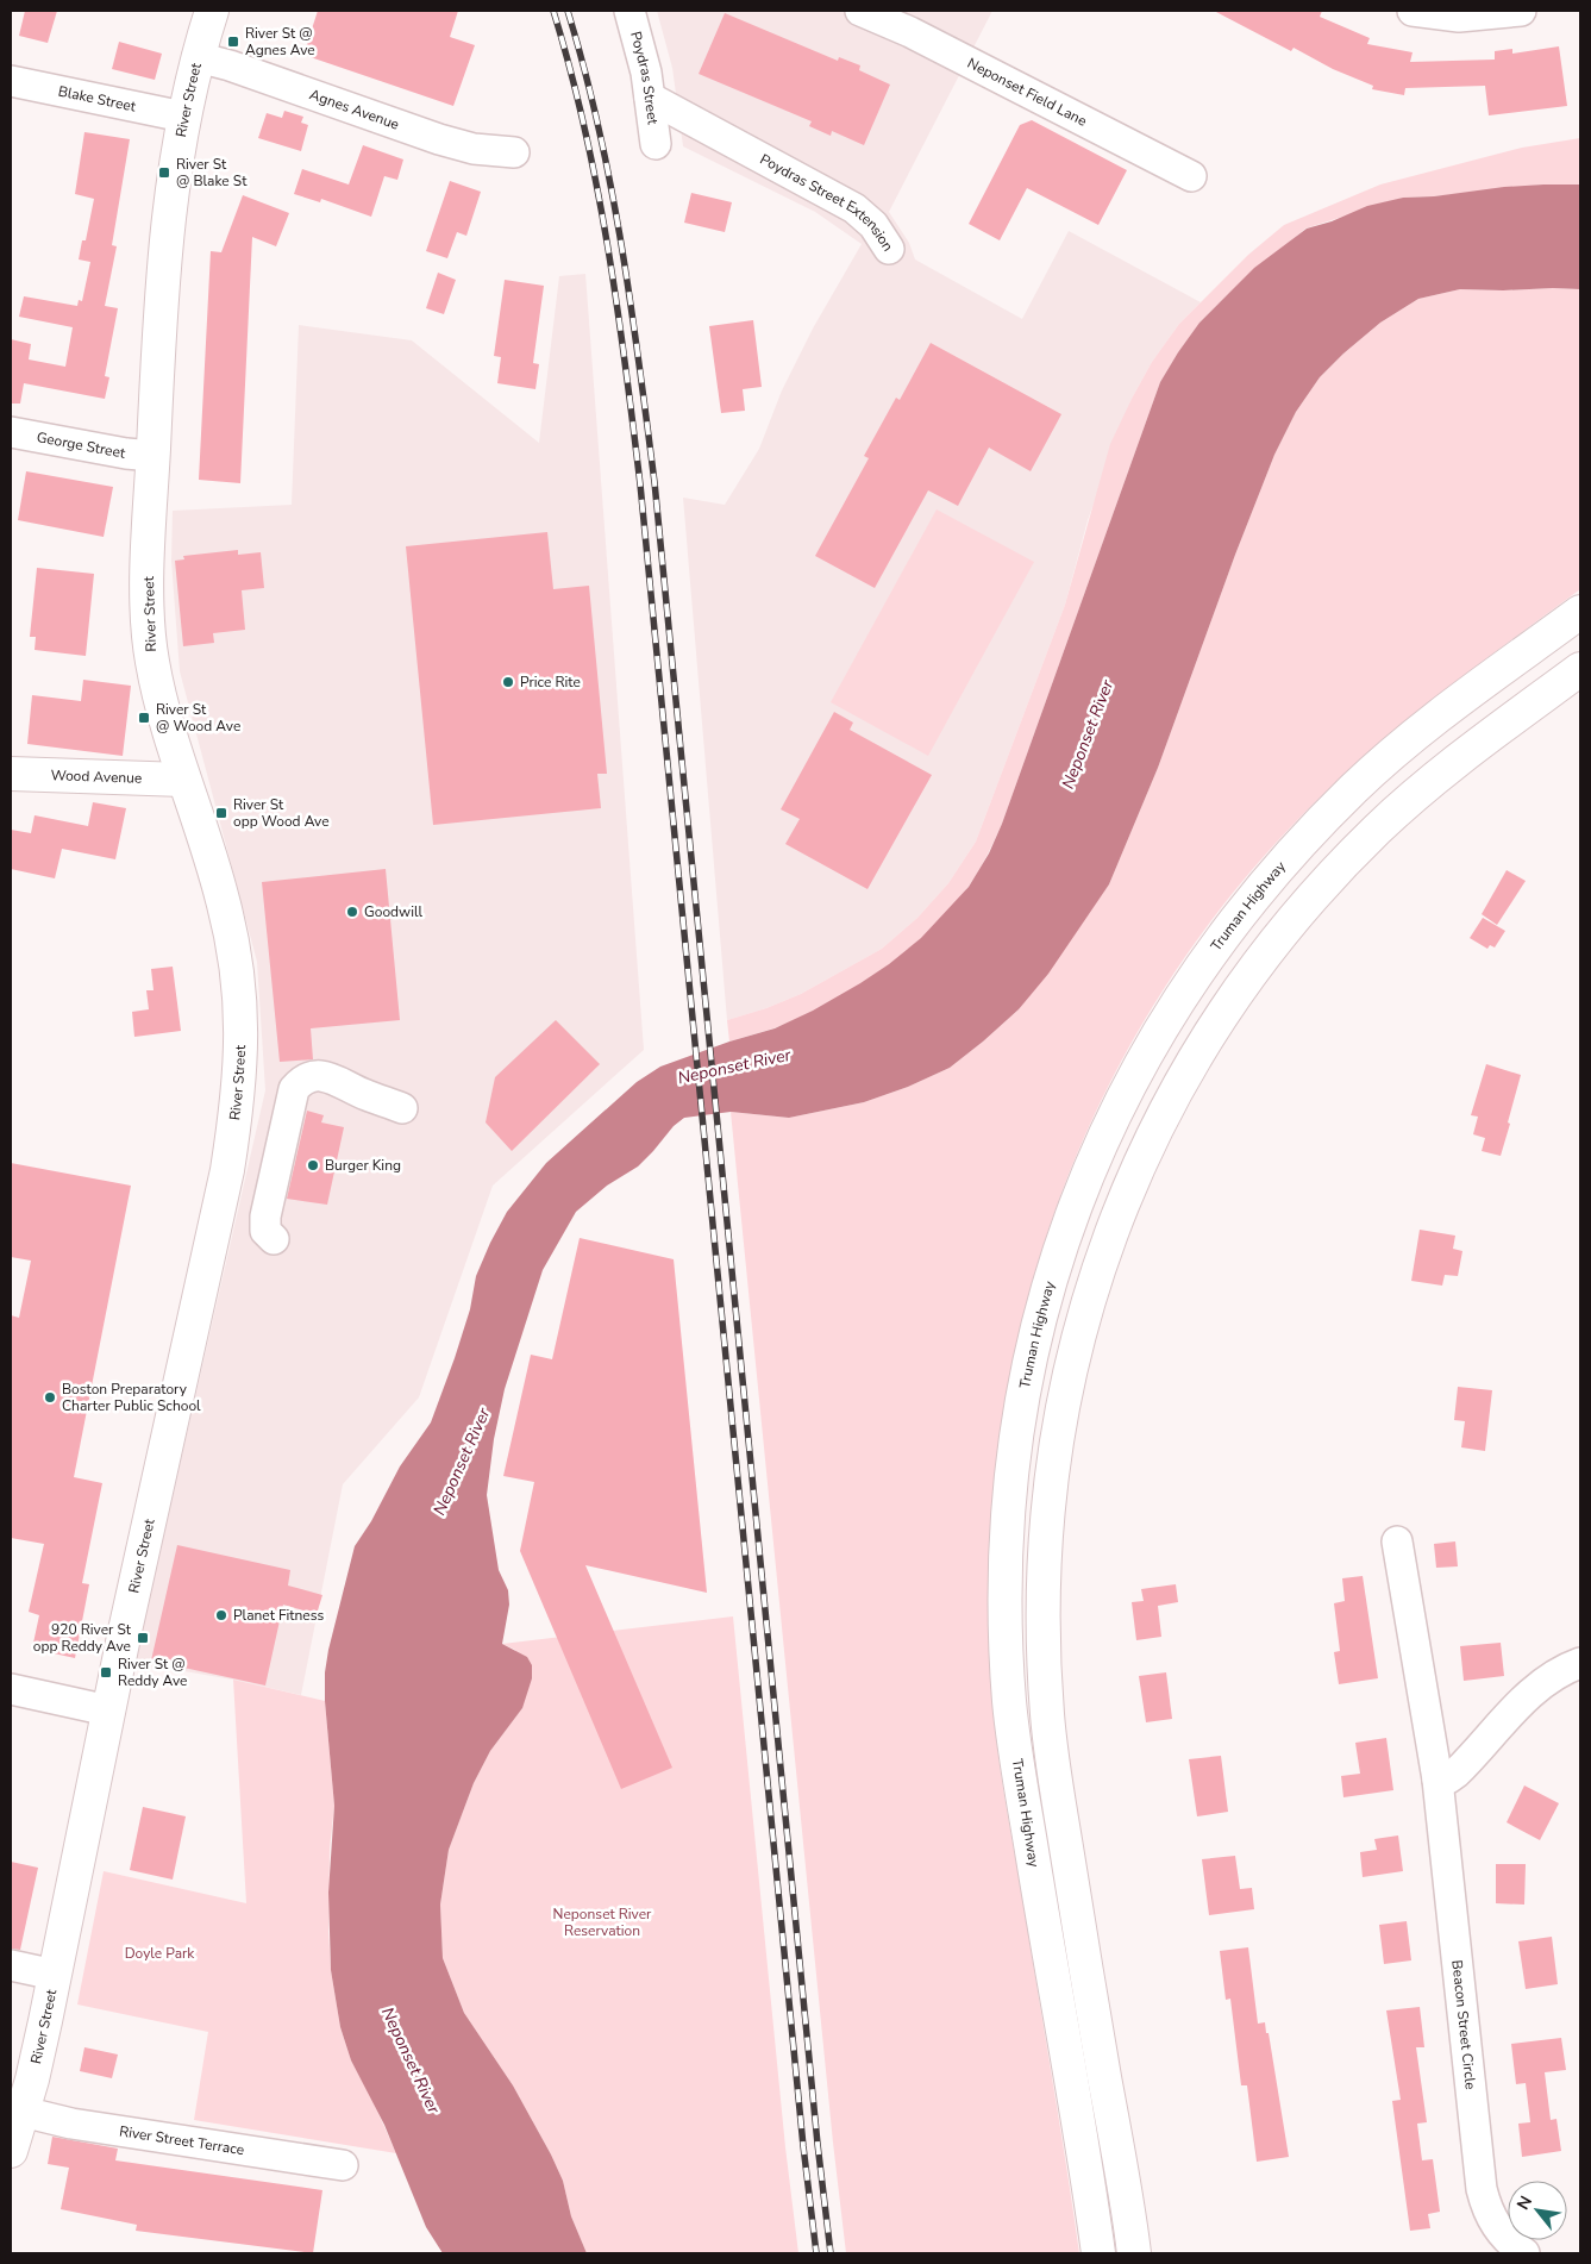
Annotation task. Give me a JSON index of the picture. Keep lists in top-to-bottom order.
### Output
{
  "streets": {
    "main road": ["River Street", "Wood Avenue", "Truman Highway"],
    "street": [
      "Poydras Street",
      "Neponset Field Lane",
      "Blake Street",
      "Agnes Avenue",
      "Poydras Street Extension",
      "George Street",
      "Beacon Street Circle",
      "River Street Terrace"
    ]
  },
  "crossings": [
    ["Poydras Street", "Poydras Street Extension"],
    ["Blake Street", "River Street"],
    ["River Street", "Agnes Avenue"],
    ["River Street", "George Street"],
    ["River Street", "Wood Avenue"],
    ["River Street", "River Street Terrace"]
  ],
  "water": ["Neponset River"],
  "parks": ["Neponset River Reservation", "Doyle Park"],
  "places": {
    "transit": [
      "River St @ Agnes Ave",
      "River St @ Blake St",
      "River St @ Wood Ave",
      "River St opp Wood Ave",
      "920 River St opp Reddy Ave",
      "River St @ Reddy Ave"
    ],
    "other": [
      "Price Rite",
      "Goodwill",
      "Burger King",
      "Boston Preparatory Charter Public School",
      "Planet Fitness"
    ]
  },
  "north": "top left"
}
